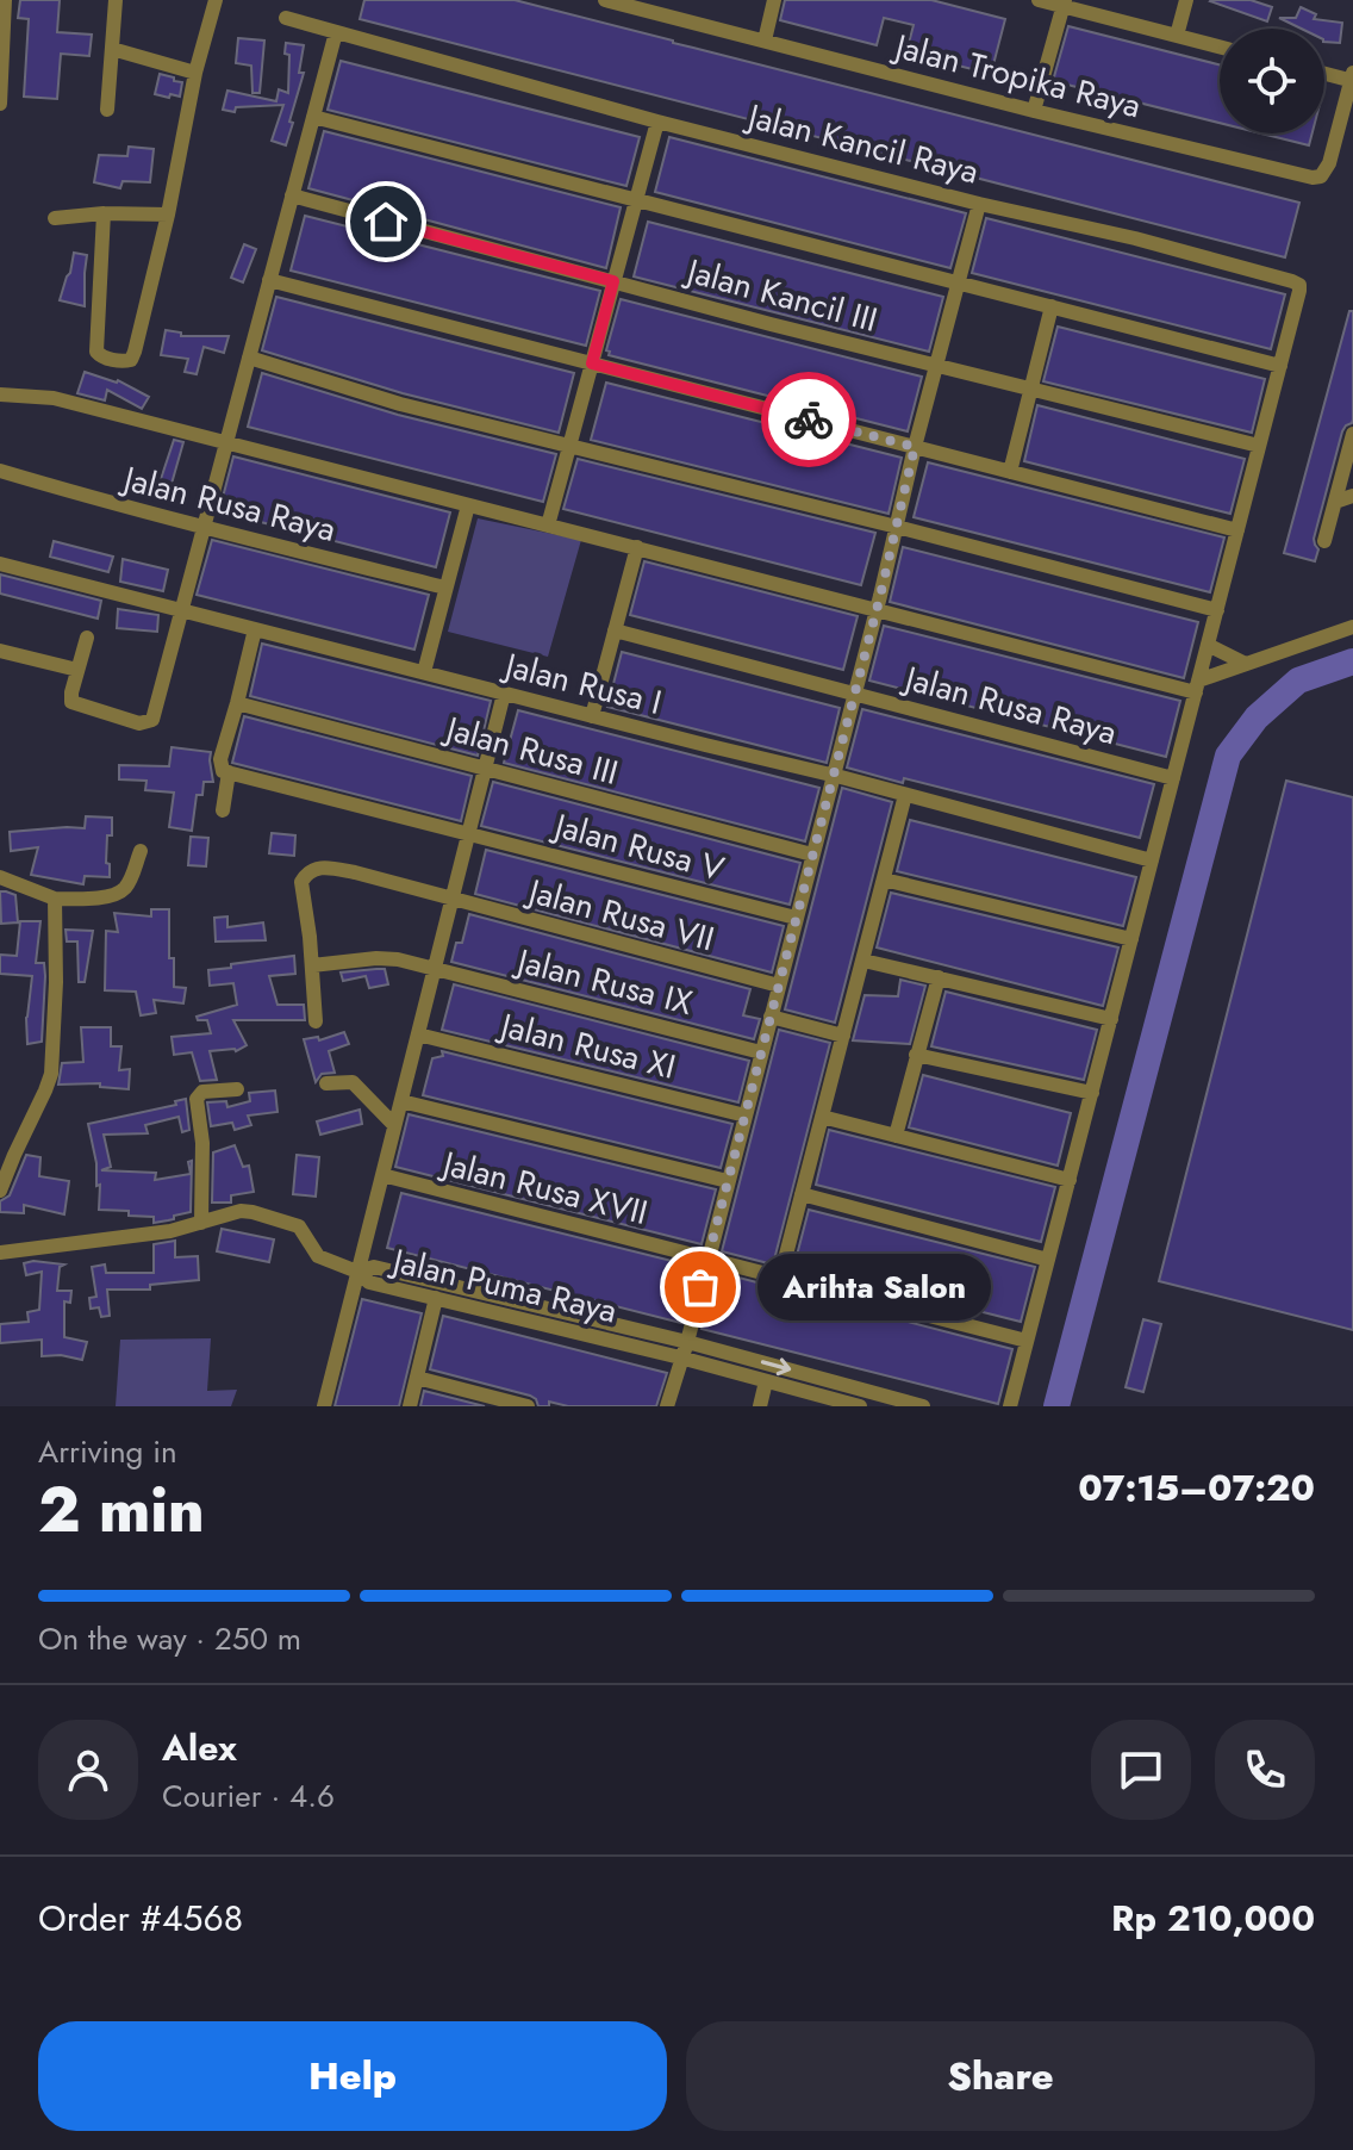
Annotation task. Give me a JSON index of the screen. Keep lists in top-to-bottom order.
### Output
{
  "streets": {
    "street": [
      "Jalan Tropika Raya",
      "Jalan Kancil Raya",
      "Jalan Kancil III",
      "Jalan Rusa Raya",
      "Jalan Rusa I",
      "Jalan Rusa III",
      "Jalan Rusa V",
      "Jalan Rusa VII",
      "Jalan Rusa IX",
      "Jalan Rusa XI",
      "Jalan Rusa XVII",
      "Jalan Puma Raya"
    ]
  },
  "crossings": [
    ["Jalan Rusa VII", "Jalan Rusa IX"]
  ],
  "places": ["Arihta Salon"],
  "page": {
    "bubble": "Arihta Salon",
    "heading": ["2 min", "Arriving in", "07:15–07:20"],
    "panel": [
      "Alex",
      "Courier · 4.6",
      "Order #4568",
      "Rp 210,000"
    ],
    "bar": "On the way · 250 m",
    "buttons": ["Help", "Share"]
  }
}
